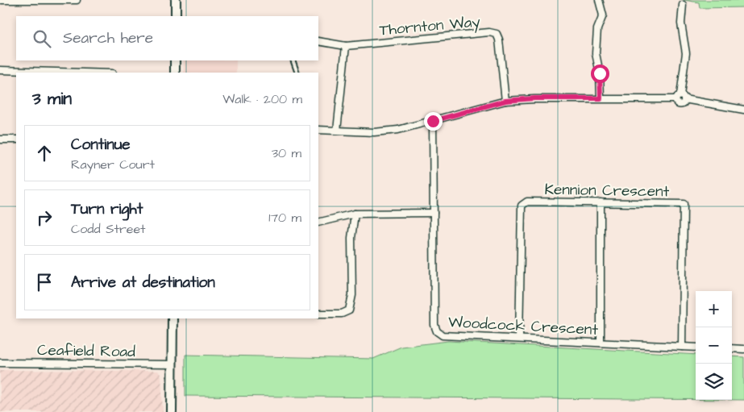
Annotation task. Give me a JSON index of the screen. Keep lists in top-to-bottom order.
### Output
{
  "streets": {
    "street": [
      "Thornton Way",
      "Kennion Crescent",
      "Woodcock Crescent",
      "Ceafield Road"
    ]
  },
  "crossings": [
    ["Kennion Crescent", "Woodcock Crescent"]
  ],
  "page": {
    "search": "Search here",
    "heading": ["3 min", "Walk · 200 m"],
    "list": [
      ["Continue", "Rayner Court", "30 m"],
      ["Turn right", "Codd Street", "170 m"],
      "Arrive at destination"
    ],
    "map_buttons": ["+", "−"]
  }
}
